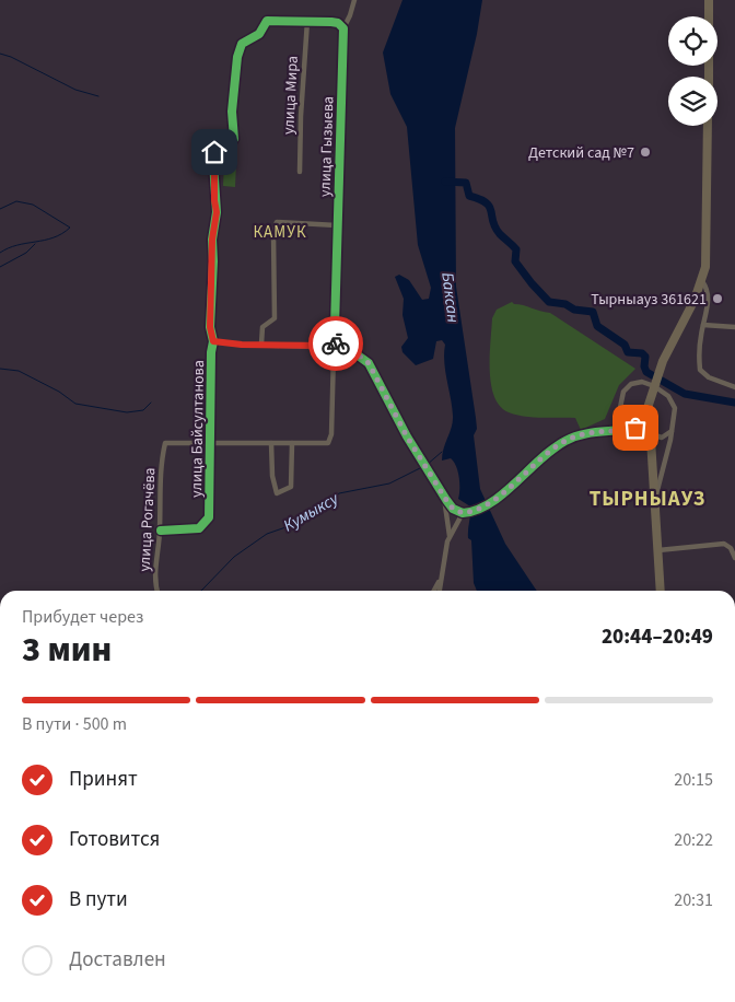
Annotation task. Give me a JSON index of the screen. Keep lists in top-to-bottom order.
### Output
{
  "streets": {
    "street": [
      "улица Мира",
      "улица Гызыева",
      "улица Байсултанова",
      "улица Рогачёва"
    ]
  },
  "crossings": [
    ["улица Мира", "улица Байсултанова"],
    ["улица Байсултанова", "улица Рогачёва"]
  ],
  "districts": ["КАМУК", "ТЫРНЫАУЗ"],
  "water": ["Баксан", "Кумыксу"],
  "places": ["Детский сад №7", "Тырныауз 361621"],
  "page": {
    "heading": ["3 мин", "Прибудет через", "20:44–20:49"],
    "bar": "В пути · 500 m",
    "list": [
      ["Принят", "20:15"],
      ["Готовится", "20:22"],
      ["В пути", "20:31"],
      "Доставлен"
    ]
  }
}
